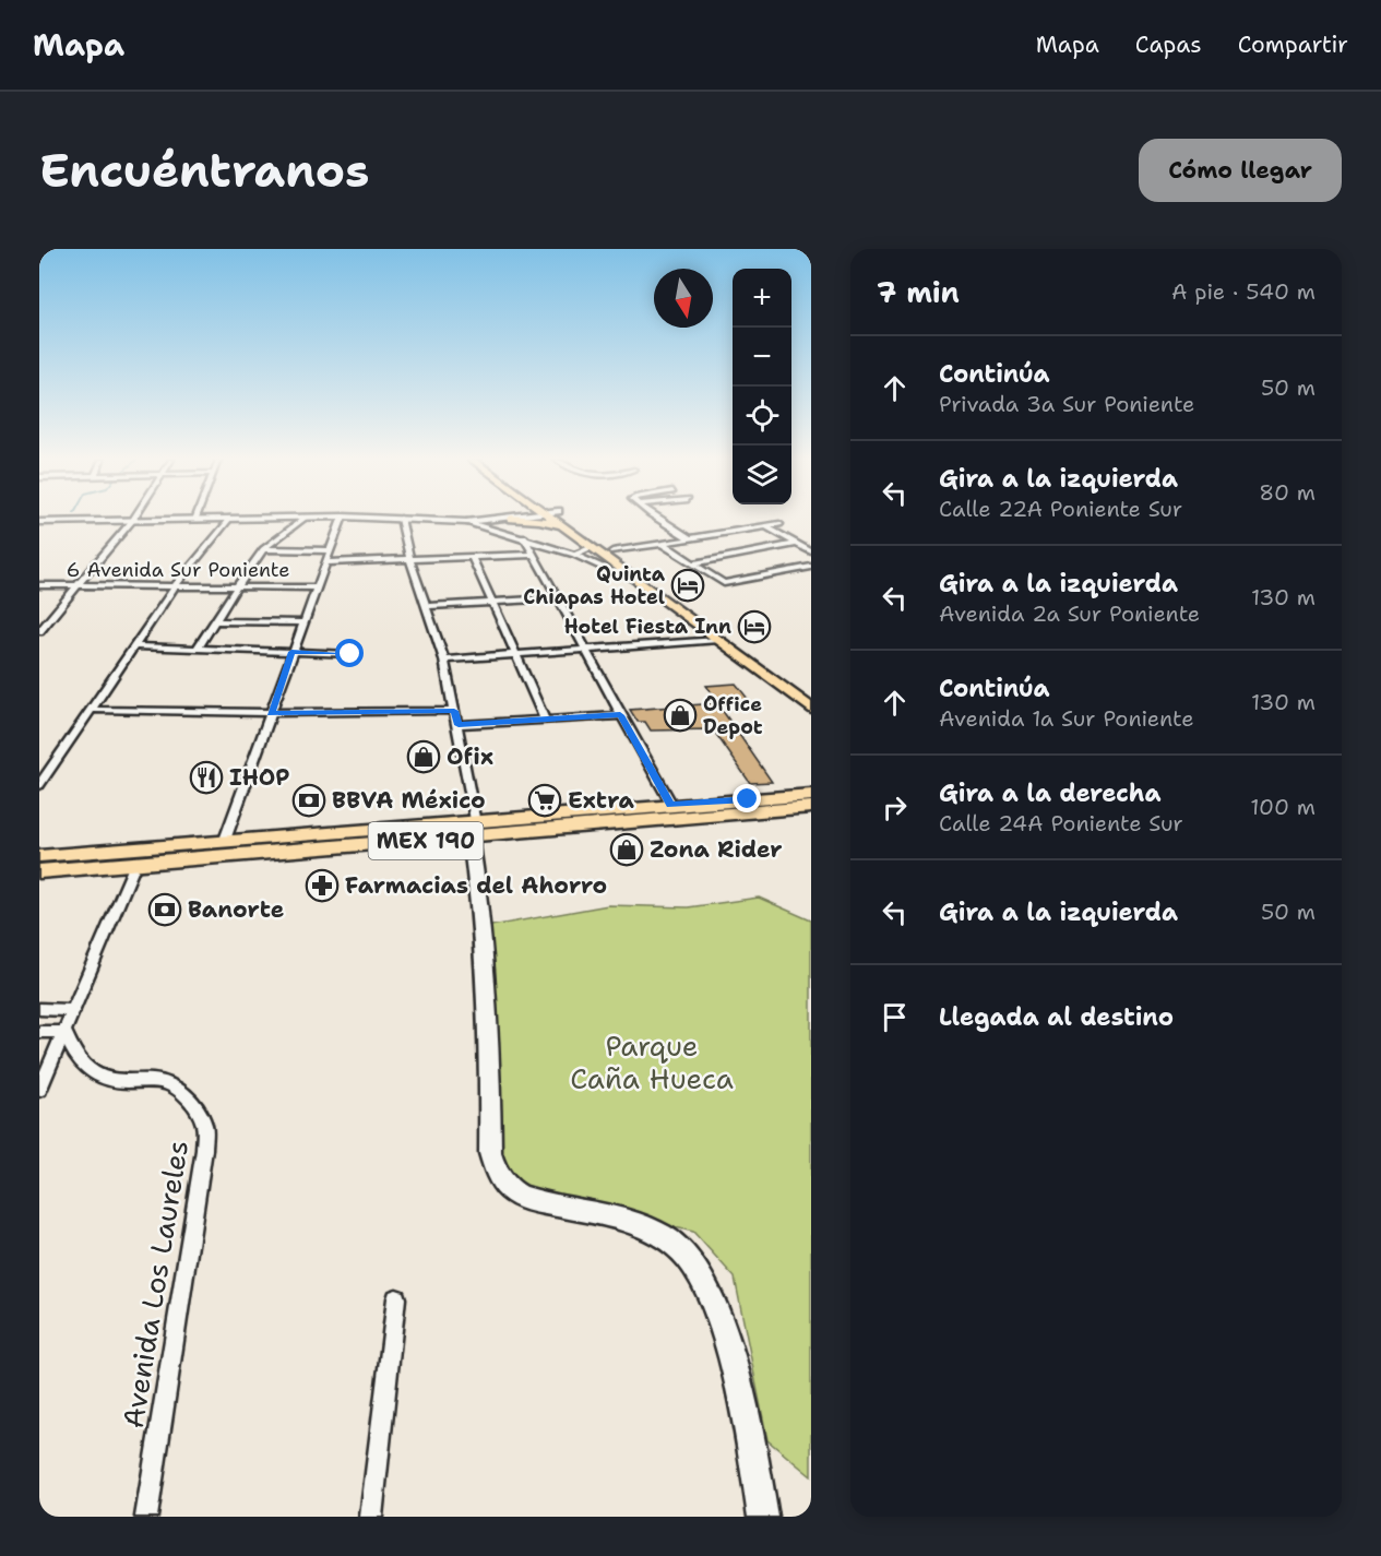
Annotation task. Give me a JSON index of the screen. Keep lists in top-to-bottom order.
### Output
{
  "streets": {
    "main road": ["MEX 190"],
    "street": ["6 Avenida Sur Poniente", "Avenida Los Laureles"]
  },
  "parks": ["Parque Caña Hueca"],
  "places": {
    "hotel": ["Quinta Chiapas Hotel", "Hotel Fiesta Inn"],
    "shop": ["Office Depot", "Ofix", "Zona Rider"],
    "restaurant": ["IHOP"],
    "bank": ["BBVA México", "Banorte"],
    "supermarket": ["Extra"],
    "pharmacy": ["Farmacias del Ahorro"]
  },
  "north": "bottom",
  "page": {
    "header": "Mapa",
    "nav": ["Mapa", "Capas", "Compartir"],
    "buttons": "Cómo llegar",
    "title": "Encuéntranos",
    "heading": ["7 min", "A pie · 540 m"],
    "map_buttons": ["+", "−"],
    "list": [
      ["Continúa", "Privada 3a Sur Poniente", "50 m"],
      ["Gira a la izquierda", "Calle 22A Poniente Sur", "80 m"],
      ["Gira a la izquierda", "Avenida 2a Sur Poniente", "130 m"],
      ["Continúa", "Avenida 1a Sur Poniente", "130 m"],
      ["Gira a la derecha", "Calle 24A Poniente Sur", "100 m"],
      ["Gira a la izquierda", "50 m"],
      "Llegada al destino"
    ]
  }
}
